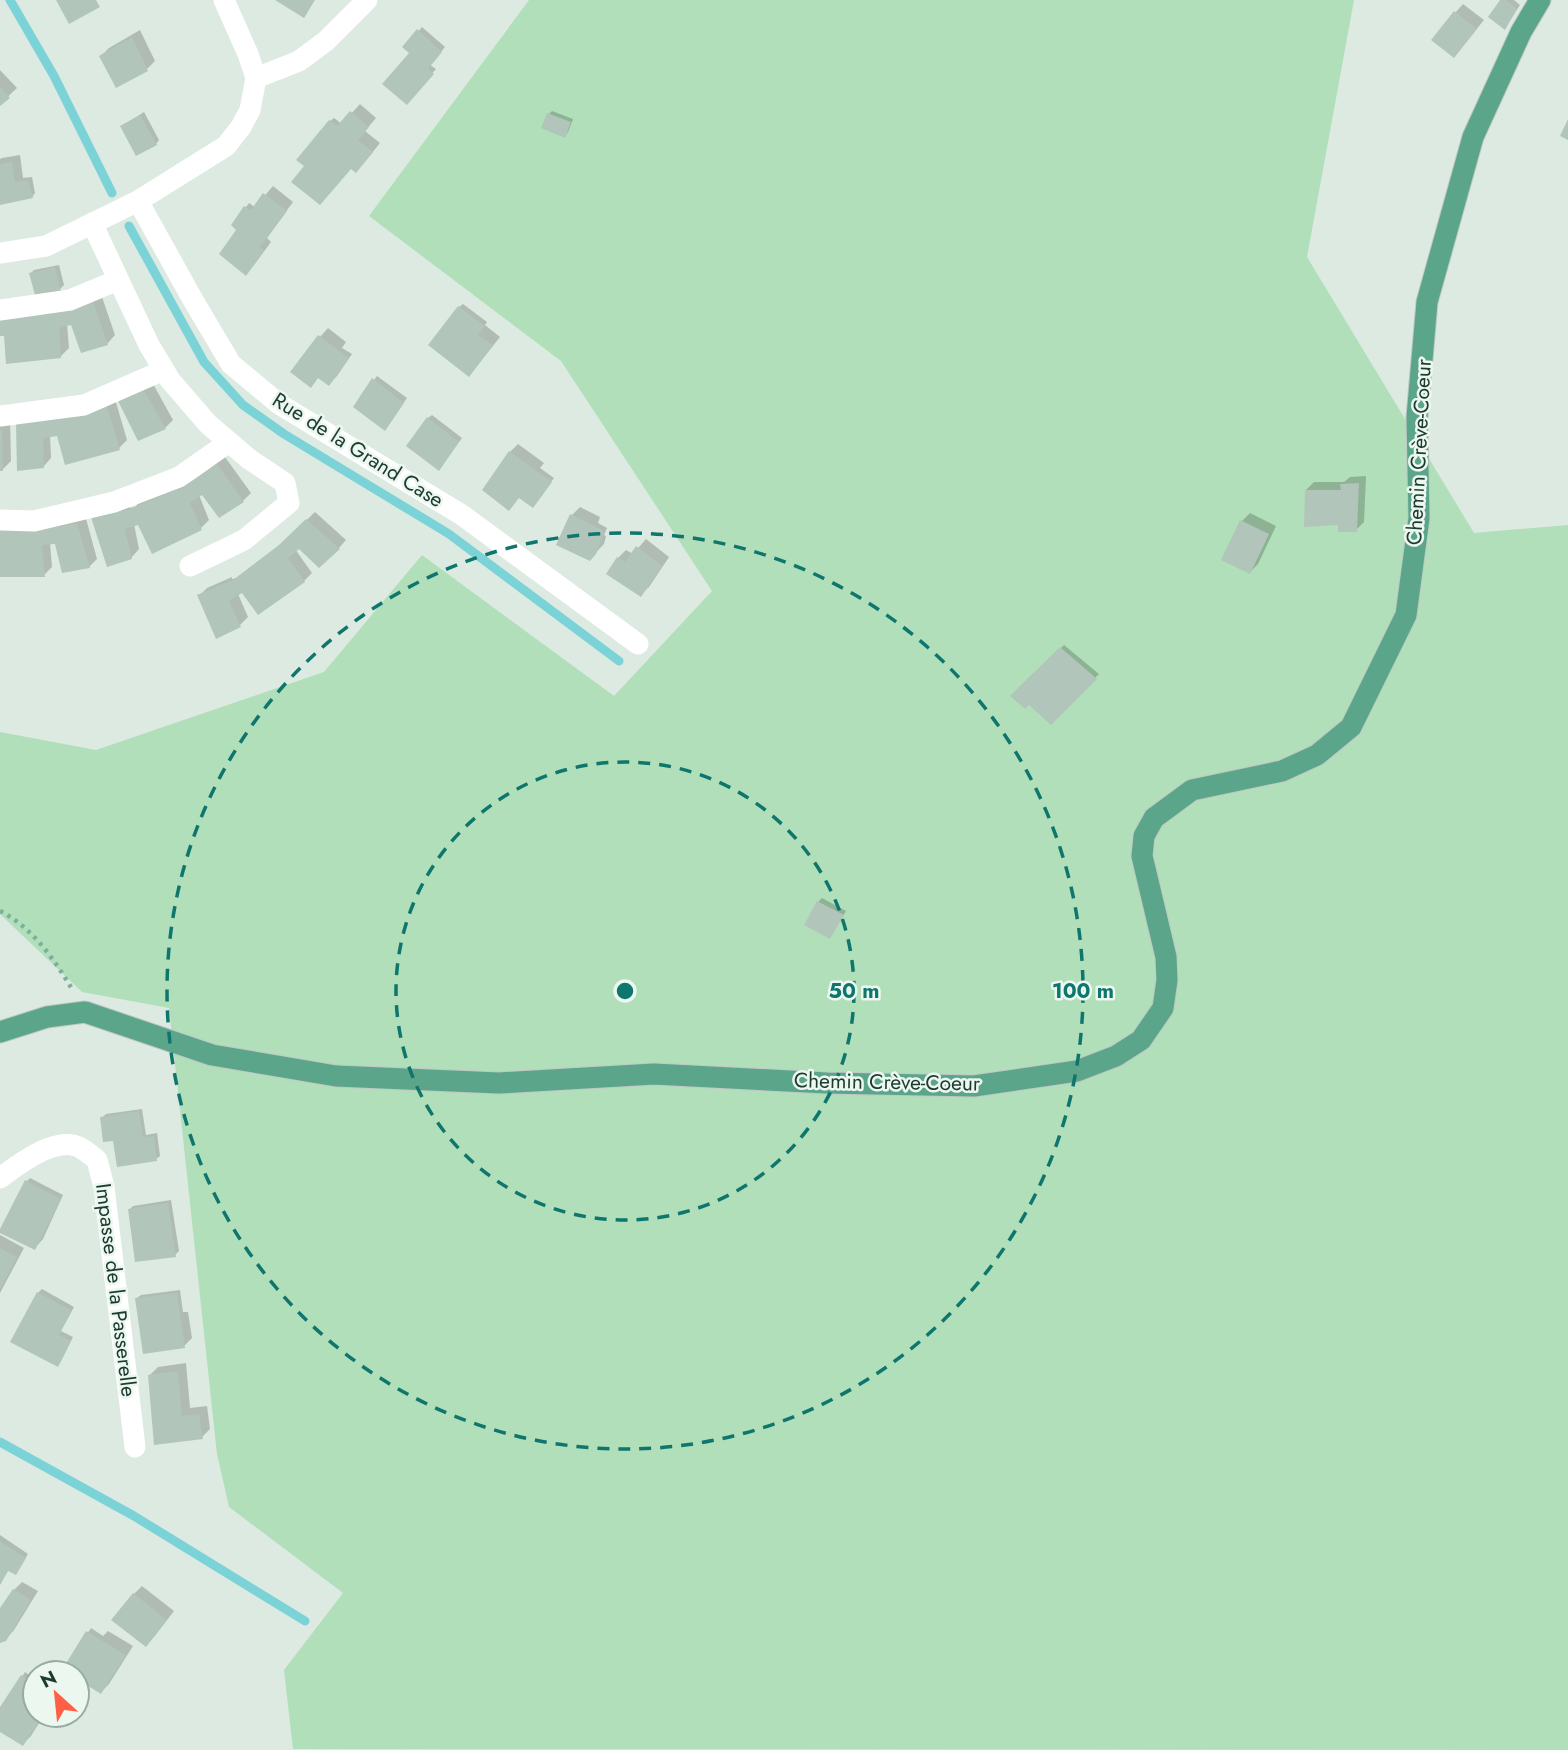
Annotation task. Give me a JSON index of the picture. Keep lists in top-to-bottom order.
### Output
{
  "streets": {
    "main road": ["Chemin Crève-Coeur"],
    "street": ["Rue de la Grand Case", "Impasse de la Passerelle"]
  },
  "north": "top left",
  "rings": ["50 m", "100 m"]
}
